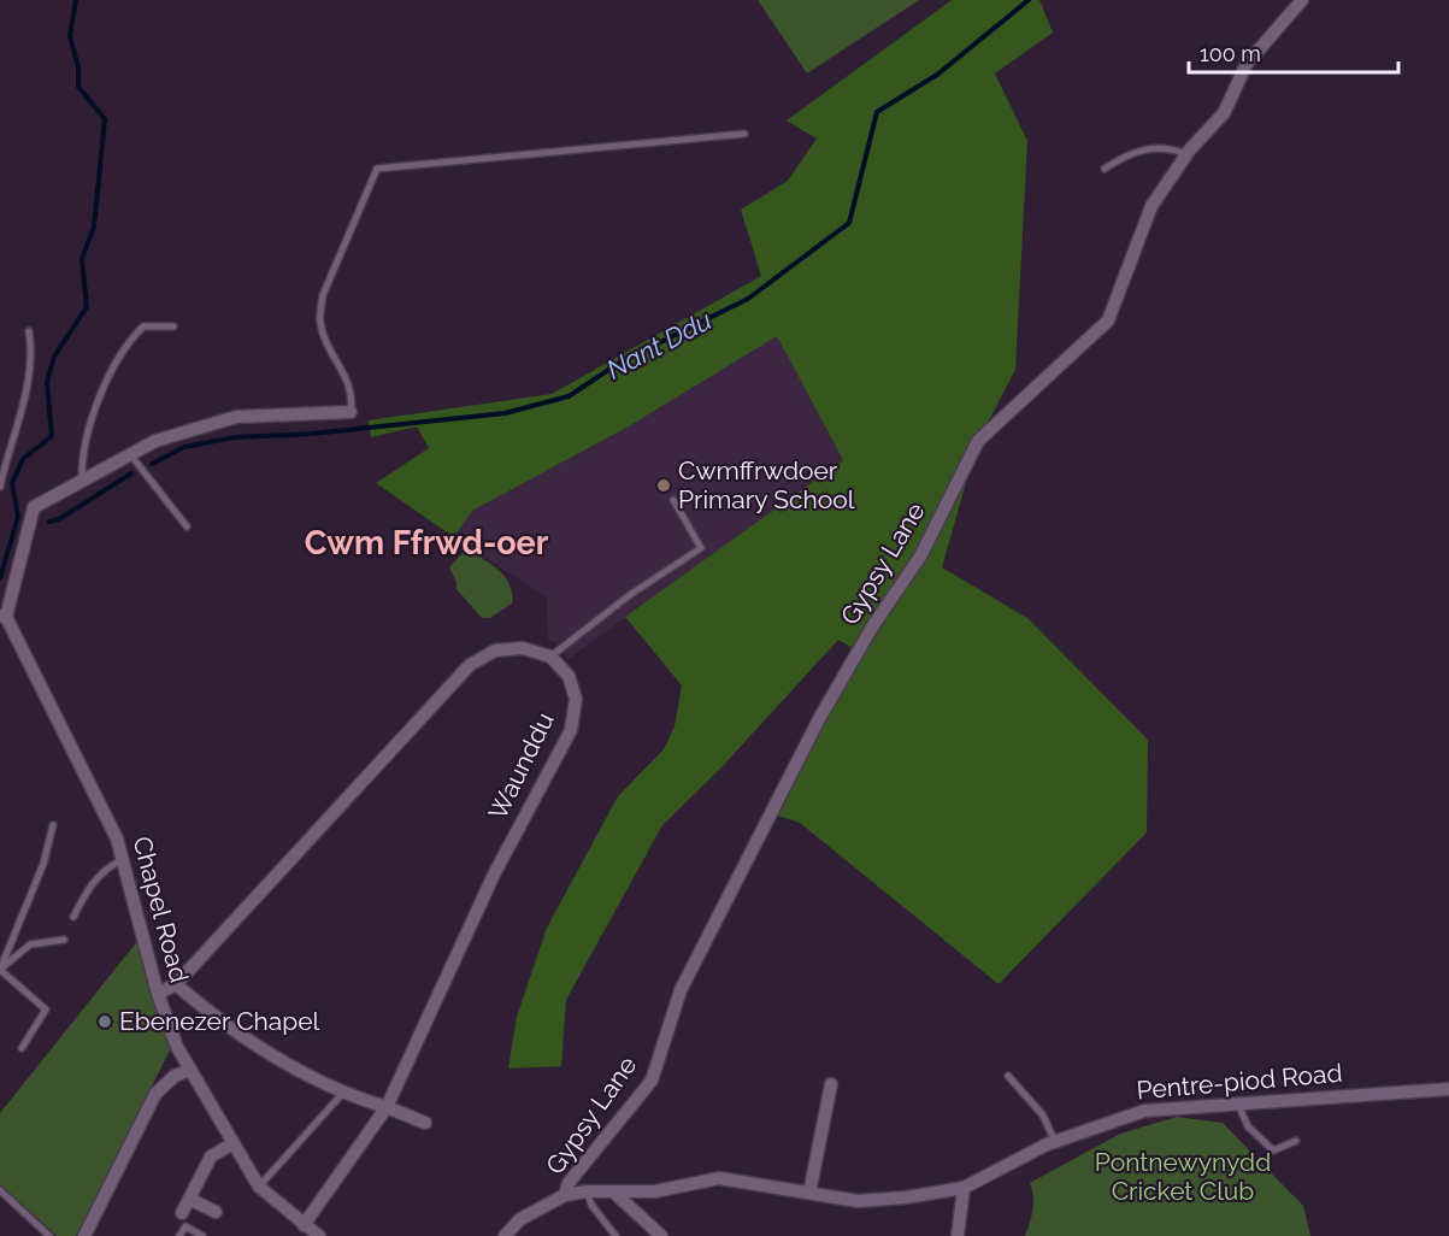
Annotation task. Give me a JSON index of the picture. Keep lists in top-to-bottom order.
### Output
{
  "streets": {
    "street": [
      "Gypsy Lane",
      "Waunddu",
      "Chapel Road",
      "Pentre-piod Road"
    ]
  },
  "crossings": [
    ["Gypsy Lane", "Pentre-piod Road"],
    ["Waunddu", "Chapel Road"]
  ],
  "districts": ["Cwm Ffrwd-oer"],
  "water": ["Nant Ddu"],
  "parks": ["Pontnewynydd Cricket Club"],
  "places": ["Cwmffrwdoer Primary School", "Ebenezer Chapel"],
  "scale_bar": "100 m"
}
